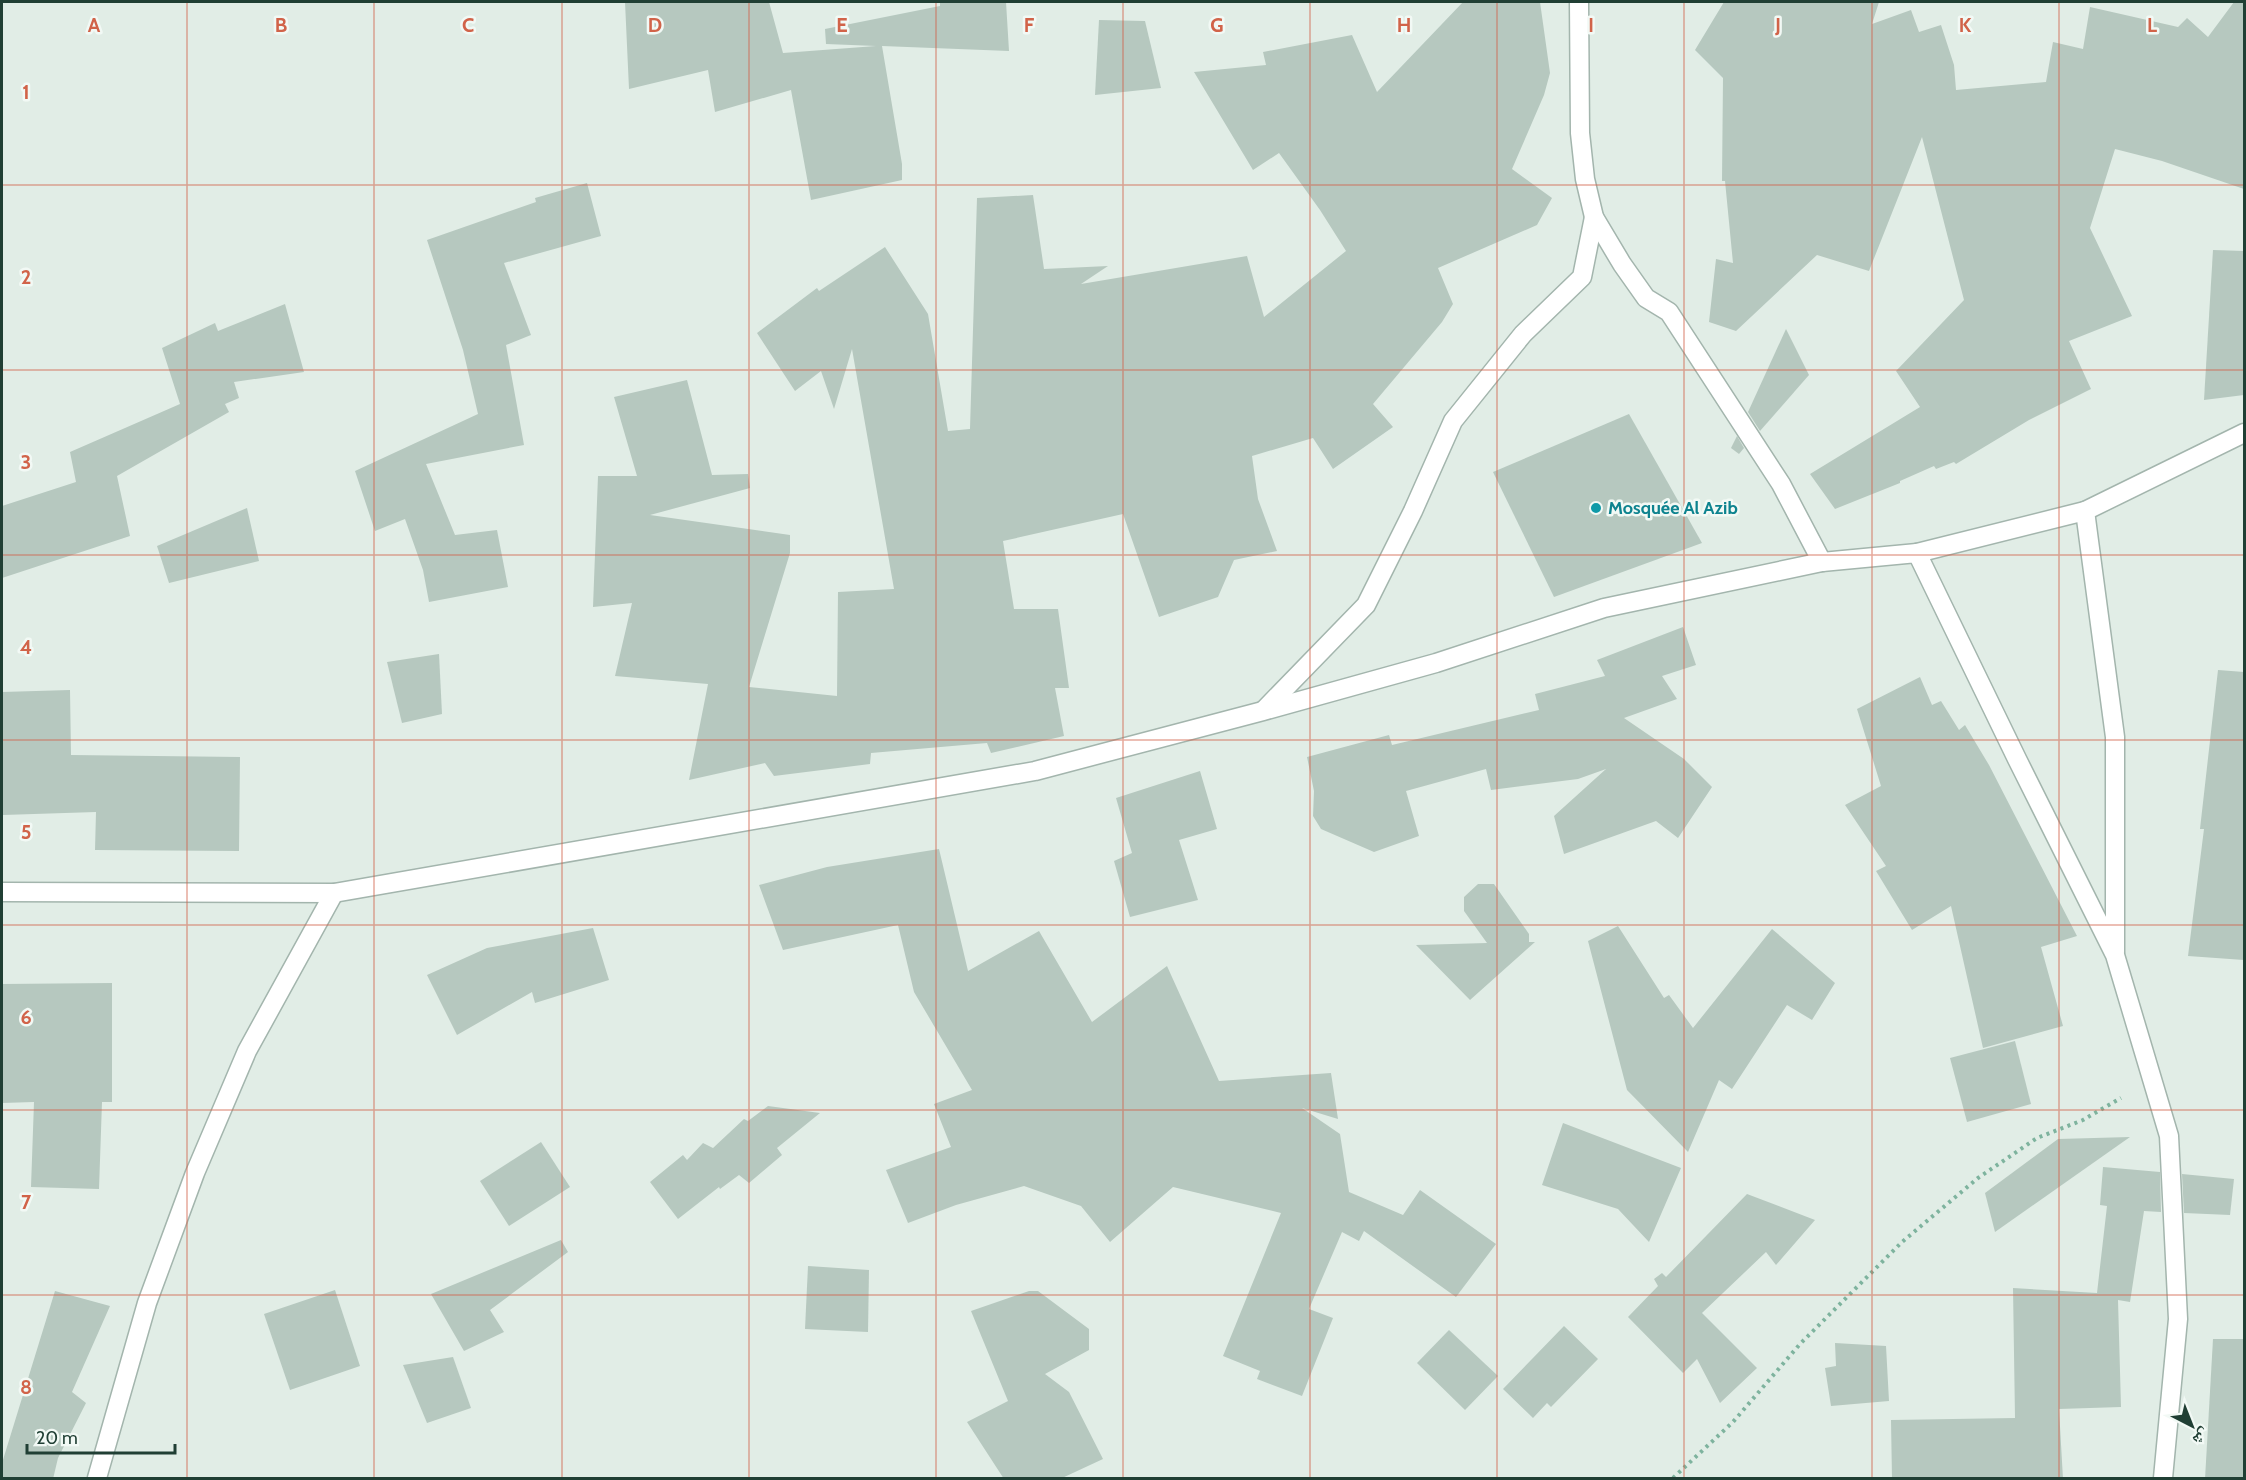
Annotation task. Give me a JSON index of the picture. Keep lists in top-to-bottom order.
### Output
{
  "places": ["Mosquée Al Azib"],
  "scale_bar": "20 m",
  "north": "bottom right",
  "grid": {
    "columns": [
      "A",
      "B",
      "C",
      "D",
      "E",
      "F",
      "G",
      "H",
      "I",
      "J",
      "K",
      "L"
    ],
    "rows": [
      "1",
      "2",
      "3",
      "4",
      "5",
      "6",
      "7",
      "8"
    ]
  }
}
